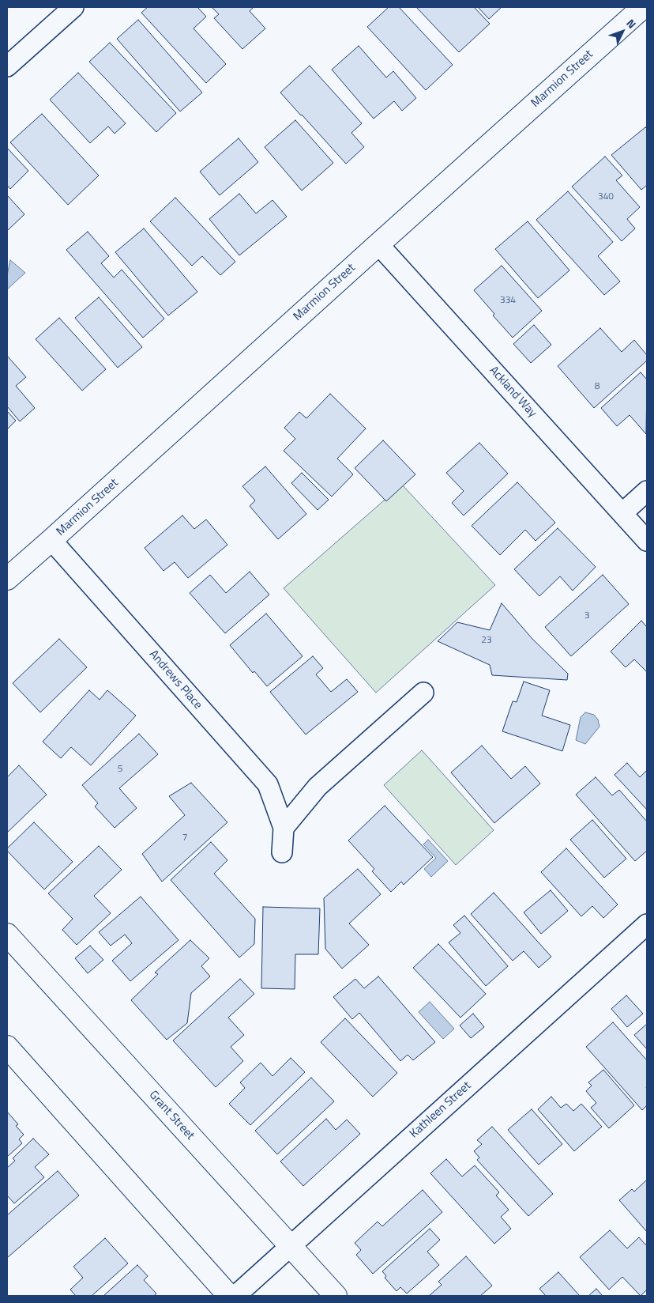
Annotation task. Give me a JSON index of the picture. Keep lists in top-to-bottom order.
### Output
{
  "streets": {
    "street": [
      "Marmion Street",
      "Ackland Way",
      "Andrews Place",
      "Kathleen Street",
      "Grant Street"
    ]
  },
  "crossings": [
    ["Marmion Street", "Ackland Way"],
    ["Marmion Street", "Andrews Place"],
    ["Kathleen Street", "Grant Street"]
  ],
  "house_numbers": [
    "340",
    "334",
    "8",
    "3",
    "23",
    "5",
    "7"
  ],
  "north": "top right"
}
